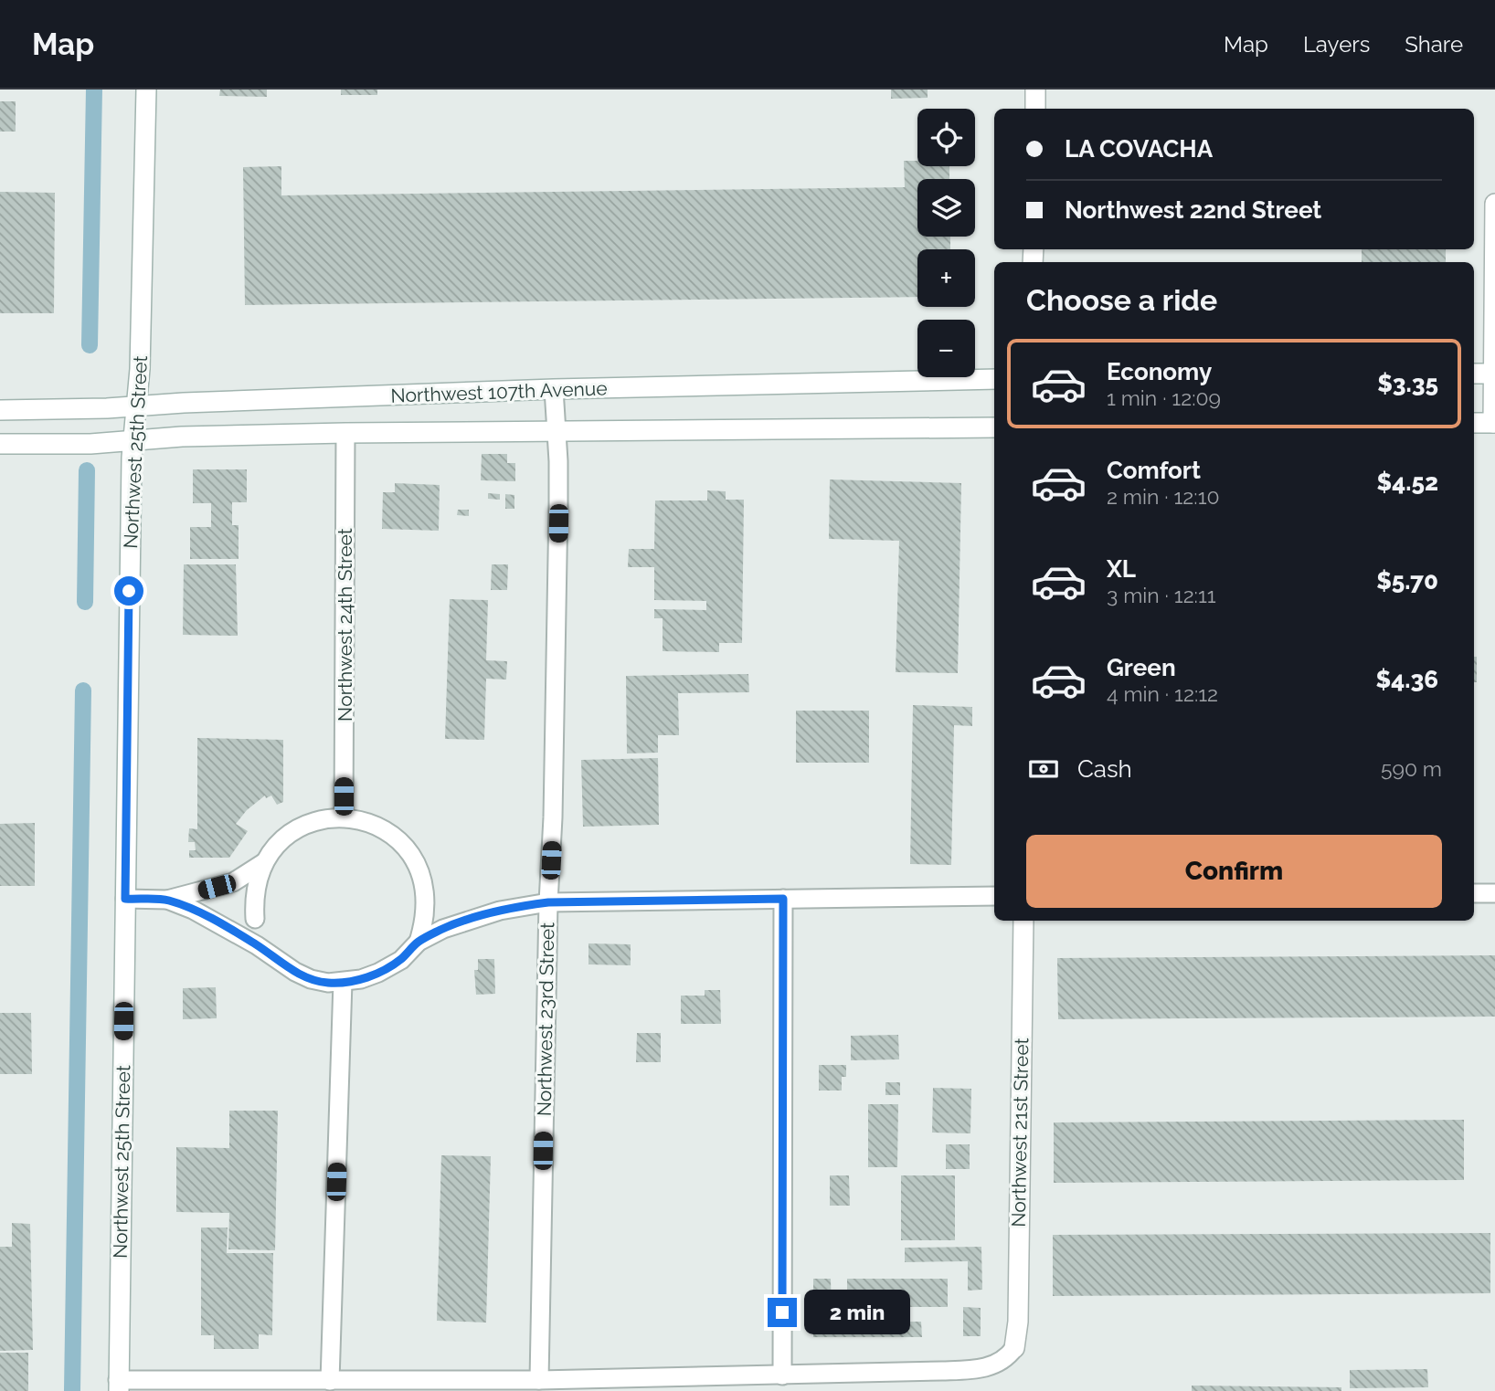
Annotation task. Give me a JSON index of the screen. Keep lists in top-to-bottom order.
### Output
{
  "streets": {
    "main road": ["Northwest 107th Avenue", "Northwest 25th Street", "Northwest 21st Street"],
    "street": ["Northwest 24th Street", "Northwest 23rd Street"]
  },
  "crossings": [
    ["Northwest 107th Avenue", "Northwest 25th Street"],
    ["Northwest 107th Avenue", "Northwest 24th Street"],
    ["Northwest 107th Avenue", "Northwest 23rd Street"]
  ],
  "page": {
    "header": "Map",
    "nav": ["Map", "Layers", "Share"],
    "map_buttons": ["+", "−"],
    "banner": ["LA COVACHA", "Northwest 22nd Street"],
    "heading": "Choose a ride",
    "list": [
      {
        "name": "Economy",
        "note": "1 min · 12:09",
        "value": "$3.35"
      },
      {
        "name": "Comfort",
        "note": "2 min · 12:10",
        "value": "$4.52"
      },
      {
        "name": "XL",
        "note": "3 min · 12:11",
        "value": "$5.70"
      },
      {
        "name": "Green",
        "note": "4 min · 12:12",
        "value": "$4.36"
      }
    ],
    "pay": ["Cash", "590 m"],
    "buttons": "Confirm",
    "bubble": "2 min"
  }
}
